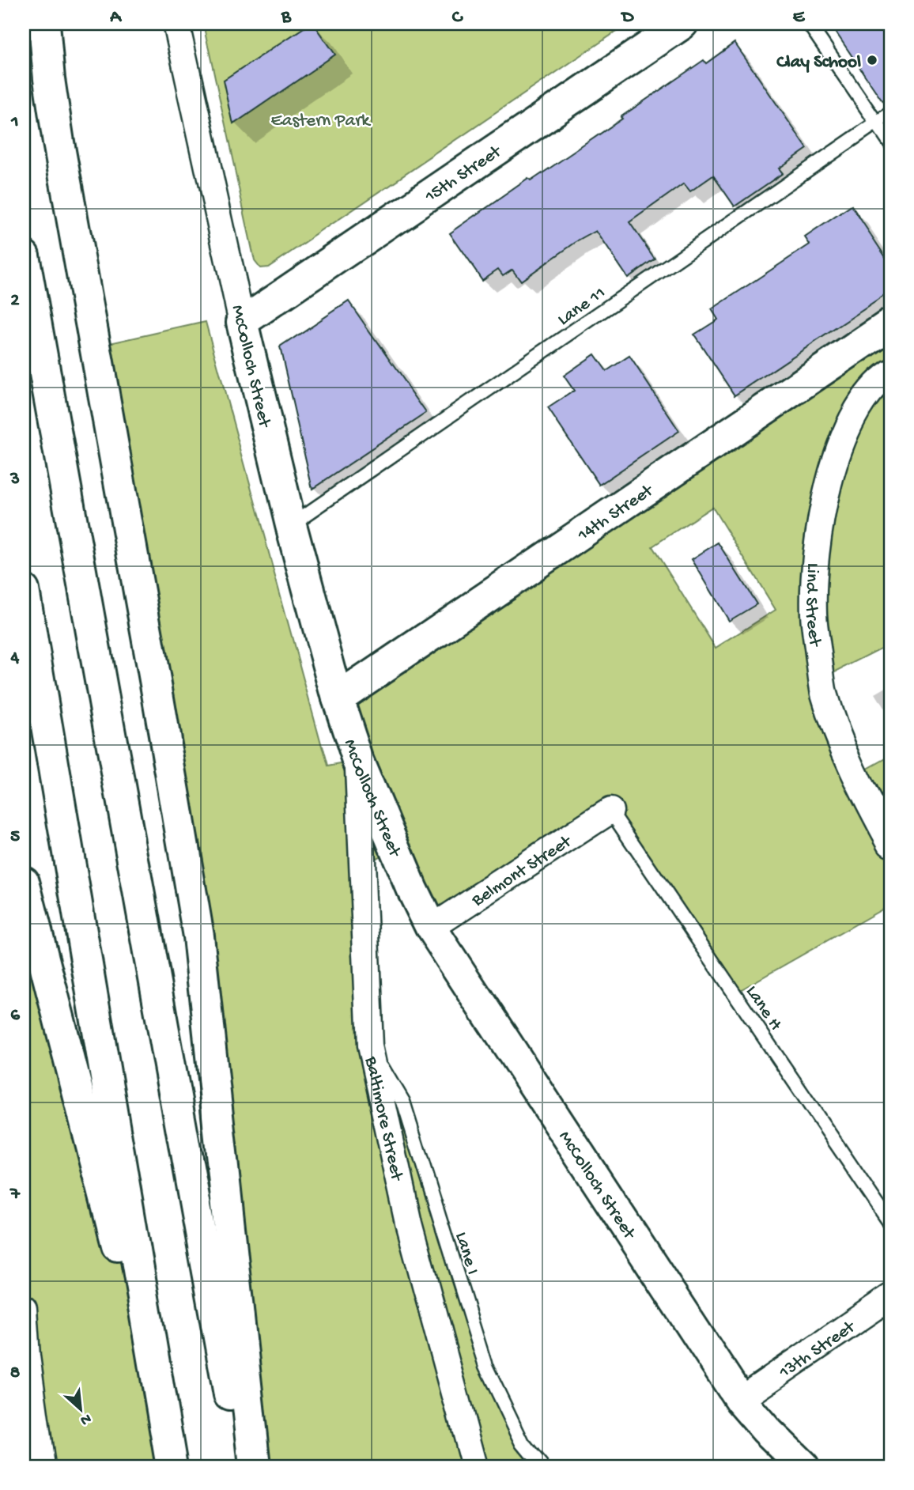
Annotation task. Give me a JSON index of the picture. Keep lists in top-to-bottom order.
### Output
{
  "streets": {
    "main road": ["15th Street", "McColloch Street", "14th Street"],
    "street": [
      "Lind Street",
      "Belmont Street",
      "Baltimore Street",
      "13th Street"
    ],
    "lane": ["Lane 11", "Lane H", "Lane I"]
  },
  "crossings": [
    ["15th Street", "McColloch Street"],
    ["Lane 11", "McColloch Street"],
    ["McColloch Street", "14th Street"],
    ["McColloch Street", "Belmont Street"],
    ["McColloch Street", "Baltimore Street"],
    ["McColloch Street", "13th Street"],
    ["Belmont Street", "Lane H"],
    ["Baltimore Street", "Lane I"]
  ],
  "parks": ["Eastern Park"],
  "places": ["Clay School"],
  "north": "bottom right",
  "grid": {
    "columns": [
      "A",
      "B",
      "C",
      "D",
      "E"
    ],
    "rows": [
      "1",
      "2",
      "3",
      "4",
      "5",
      "6",
      "7",
      "8"
    ]
  }
}
